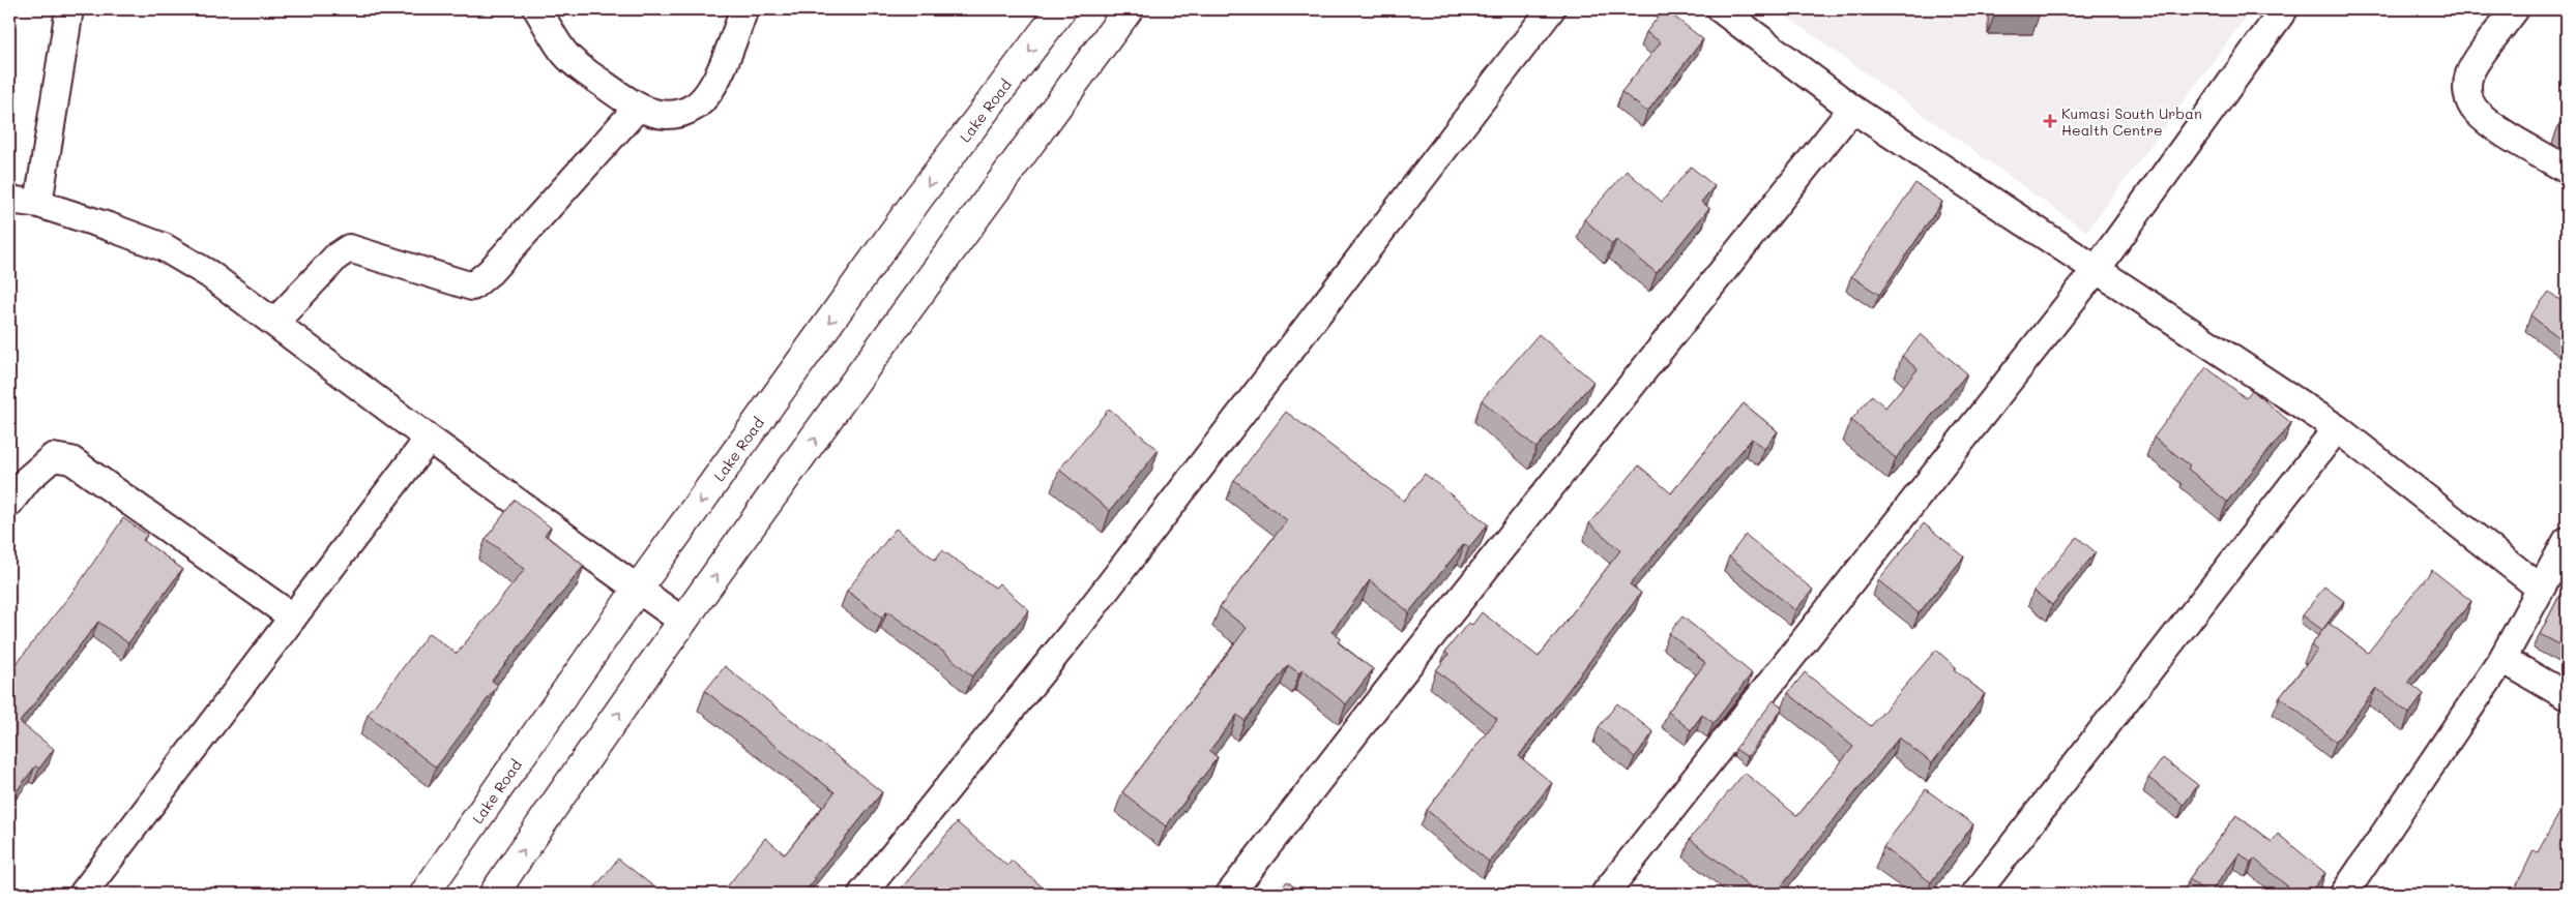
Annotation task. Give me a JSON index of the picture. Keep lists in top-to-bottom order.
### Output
{
  "streets": {
    "main road": ["Lake Road"]
  },
  "places": {
    "health": ["Kumasi South Urban Health Centre"]
  }
}
